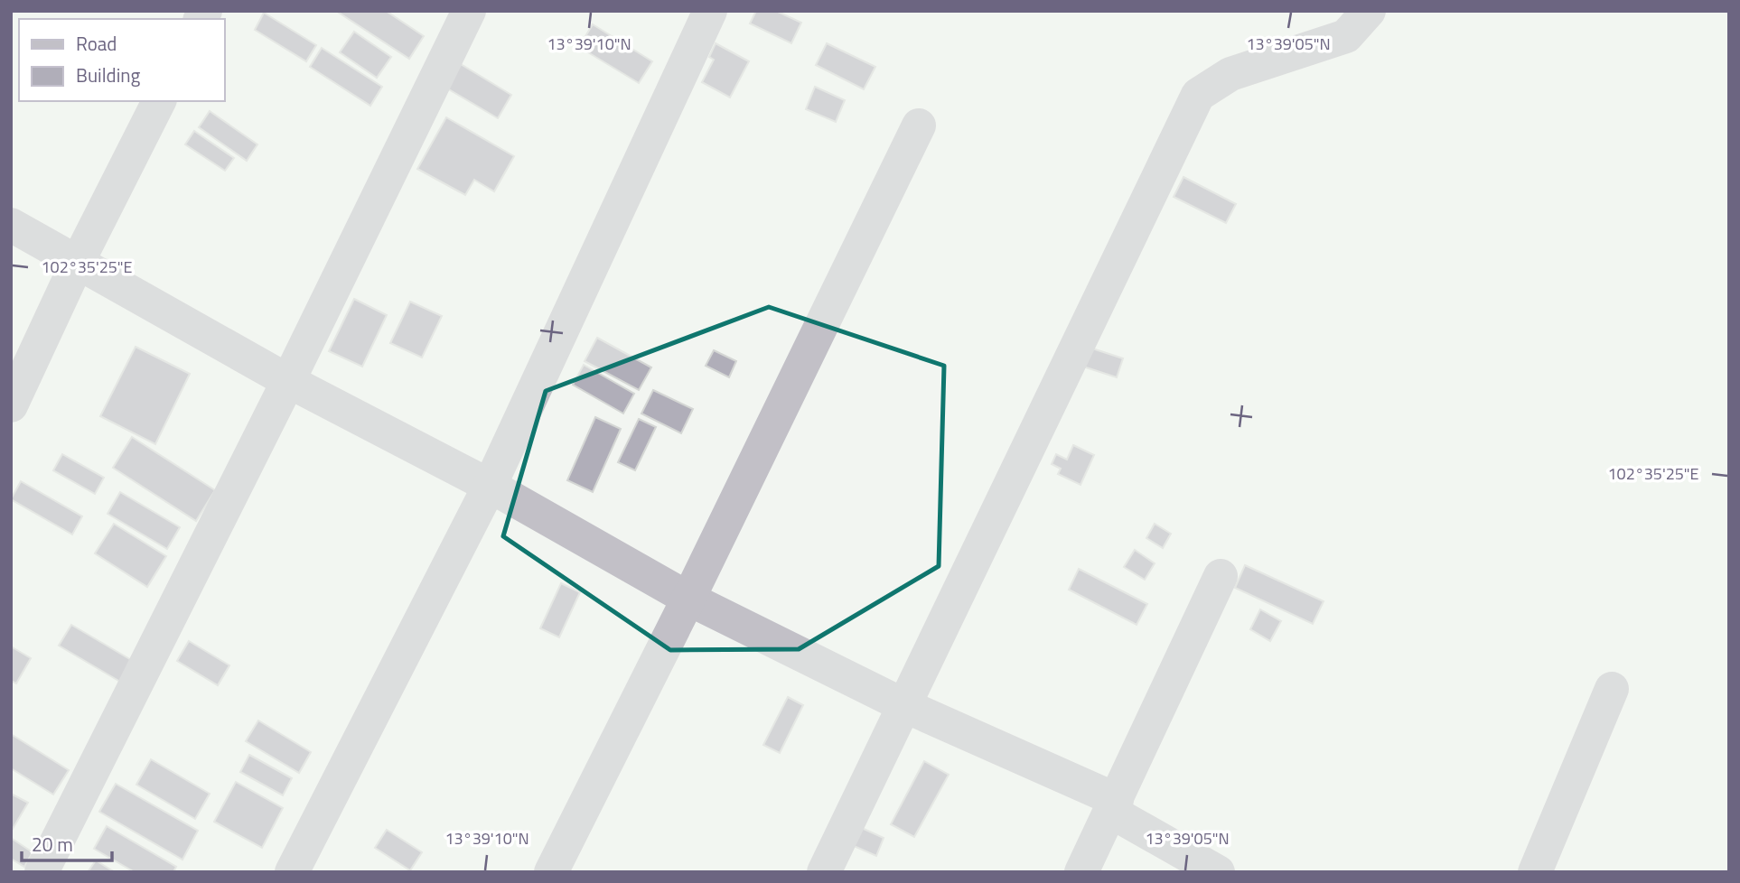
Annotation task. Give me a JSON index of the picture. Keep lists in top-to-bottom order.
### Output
{
  "legend": ["Road", "Building"],
  "scale_bar": "20 m",
  "coordinates": ["13°39'10\"N", "13°39'05\"N", "102°35'25\"E"]
}
